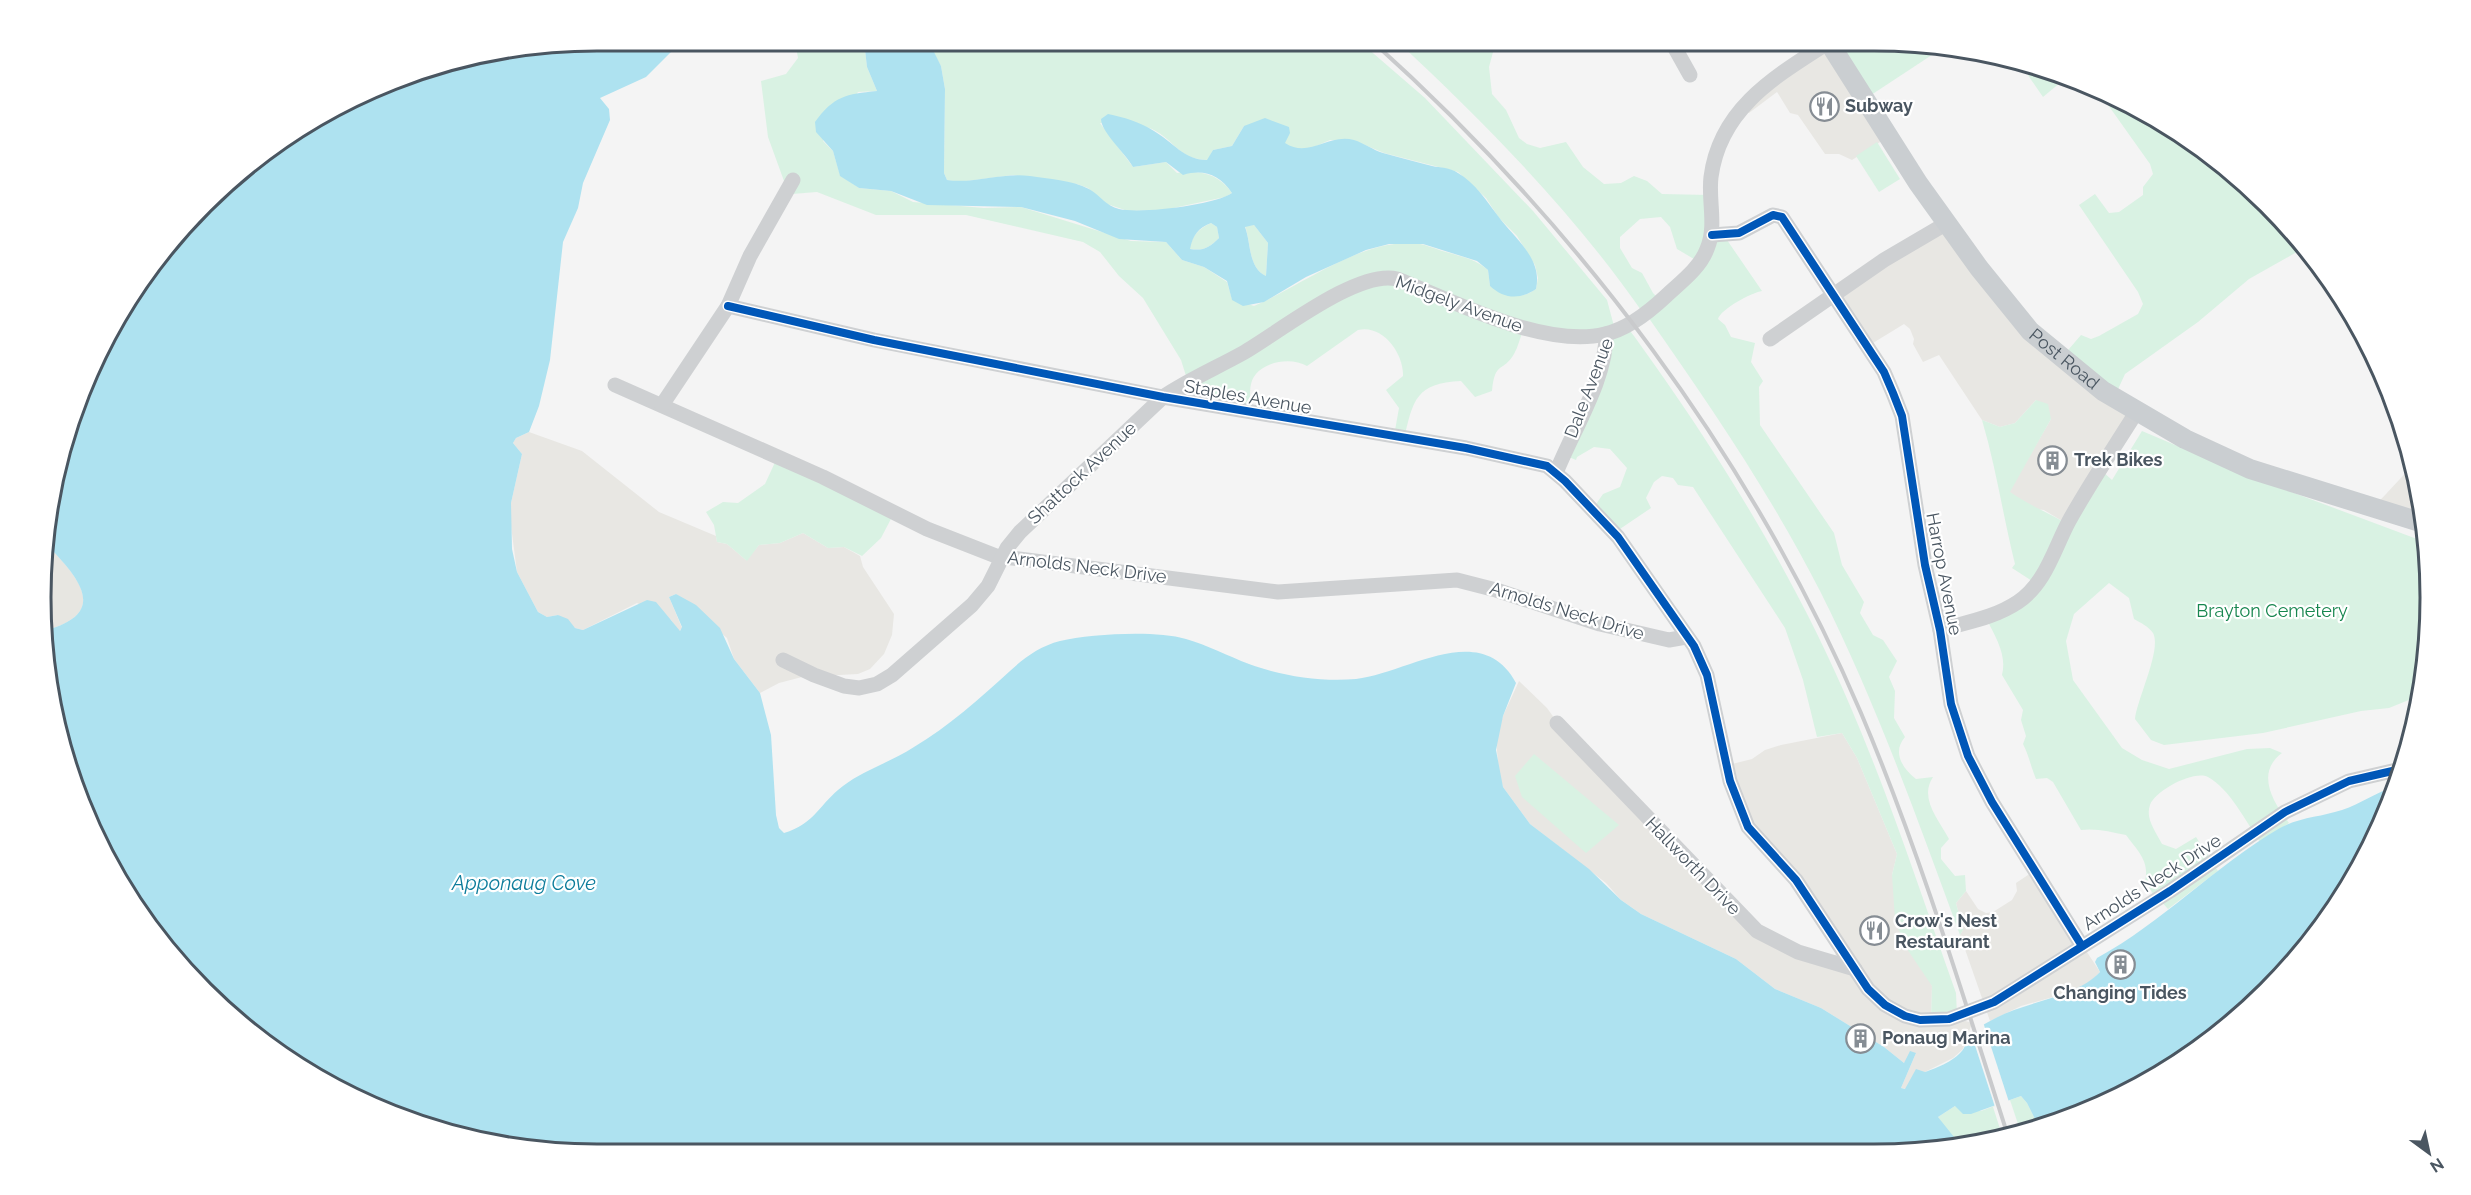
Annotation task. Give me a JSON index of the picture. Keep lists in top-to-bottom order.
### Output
{
  "streets": {
    "main road": ["Post Road"],
    "street": [
      "Midgely Avenue",
      "Dale Avenue",
      "Staples Avenue",
      "Shattock Avenue",
      "Arnolds Neck Drive",
      "Harrop Avenue",
      "Hallworth Drive"
    ]
  },
  "crossings": [
    ["Midgely Avenue", "Dale Avenue"],
    ["Midgely Avenue", "Staples Avenue"],
    ["Midgely Avenue", "Shattock Avenue"],
    ["Dale Avenue", "Staples Avenue"],
    ["Dale Avenue", "Harrop Avenue"],
    ["Staples Avenue", "Shattock Avenue"],
    ["Staples Avenue", "Arnolds Neck Drive"],
    ["Shattock Avenue", "Arnolds Neck Drive"],
    ["Arnolds Neck Drive", "Harrop Avenue"],
    ["Arnolds Neck Drive", "Hallworth Drive"]
  ],
  "water": ["Apponaug Cove"],
  "parks": ["Brayton Cemetery"],
  "places": {
    "restaurant": ["Subway", "Crow's Nest Restaurant"],
    "building": ["Trek Bikes", "Changing Tides", "Ponaug Marina"]
  },
  "north": "bottom right"
}
